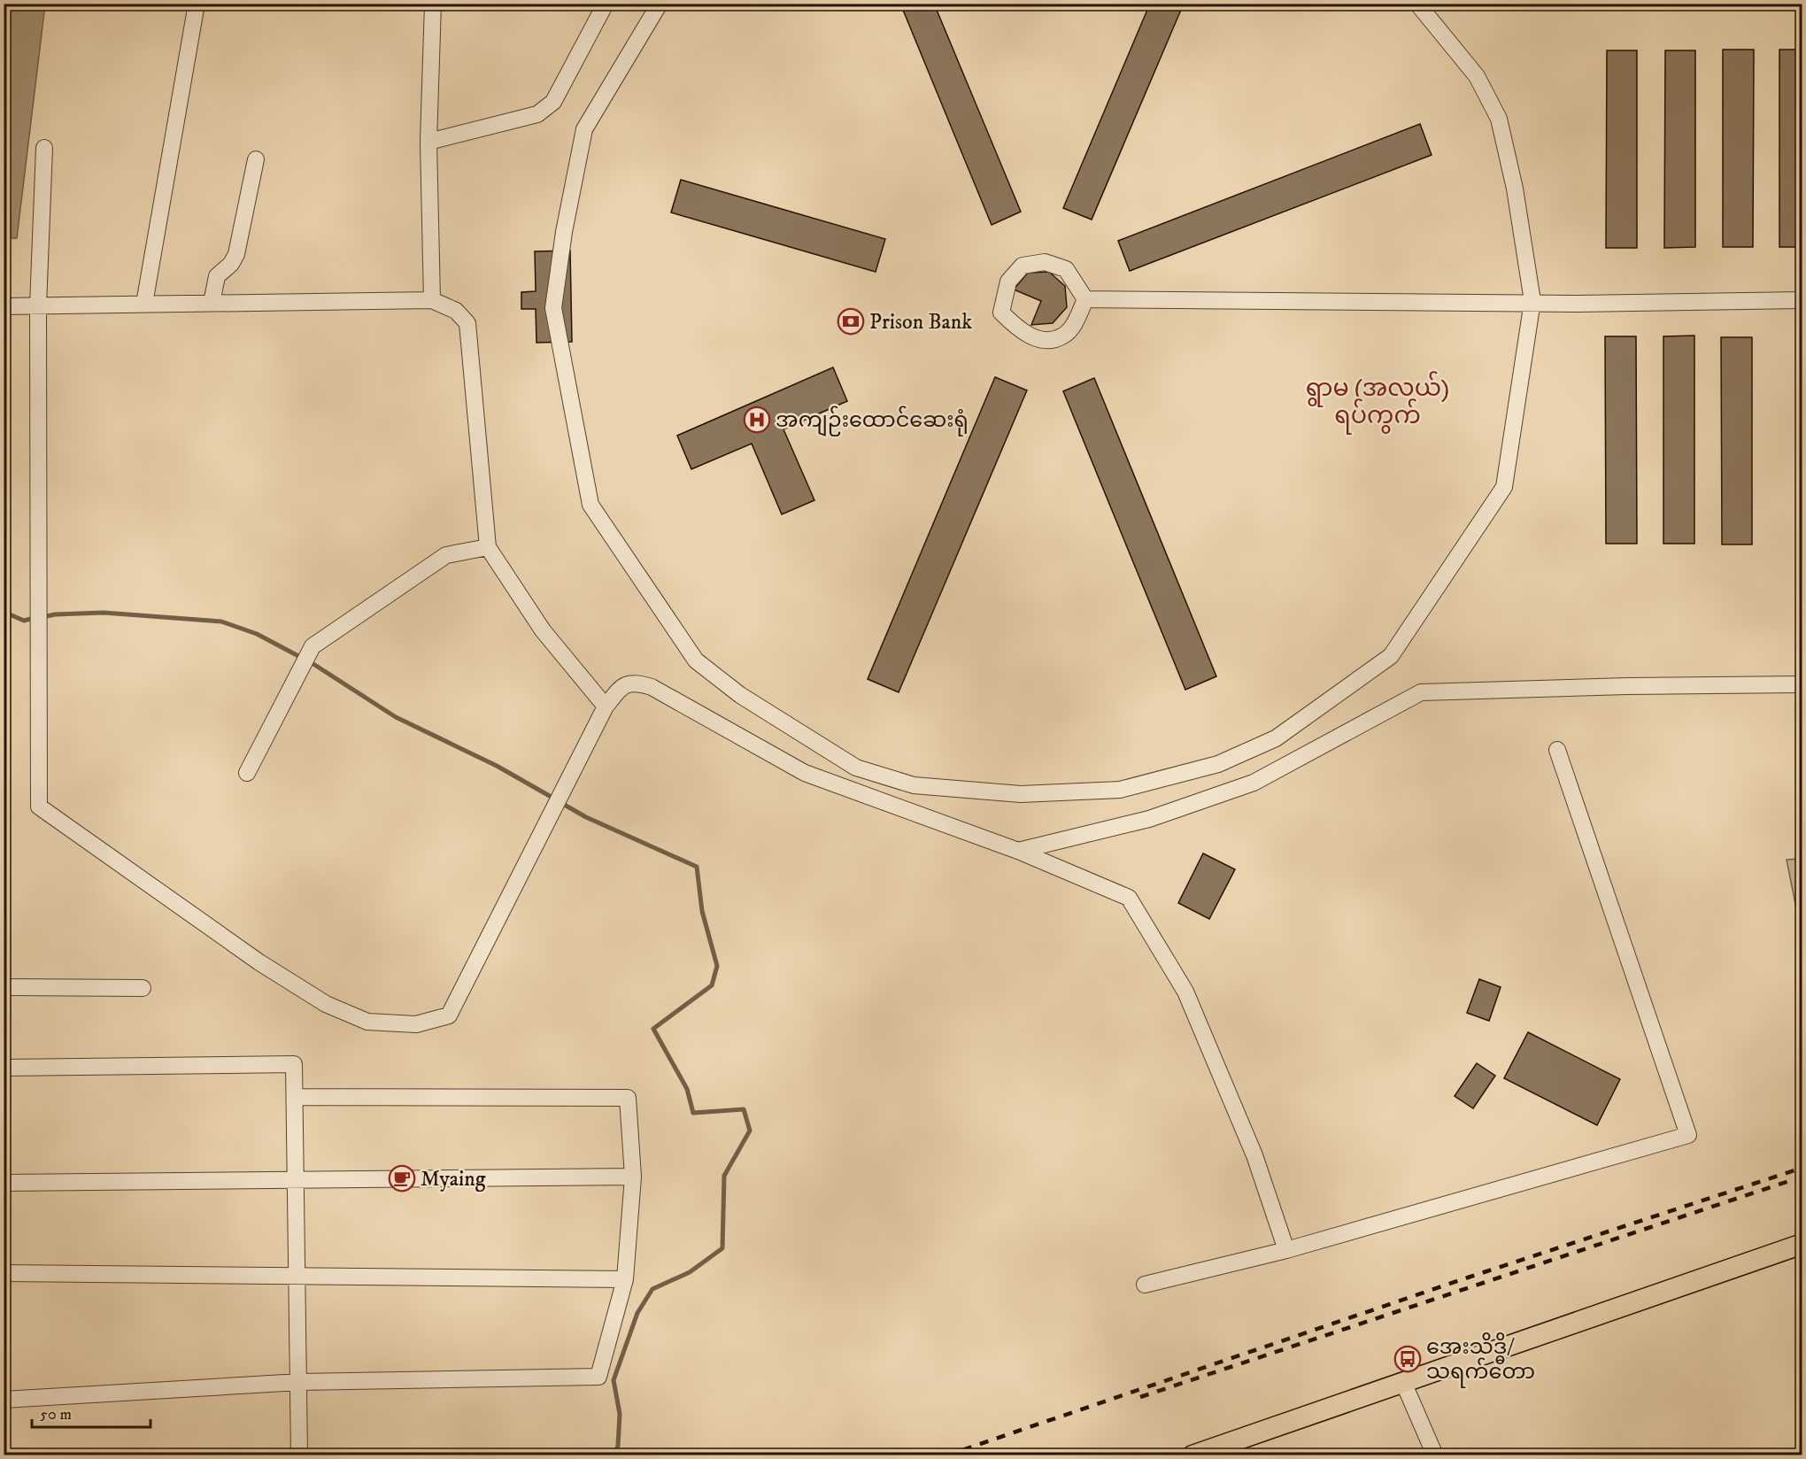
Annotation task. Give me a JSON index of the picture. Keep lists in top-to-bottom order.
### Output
{
  "districts": ["ရွာမ (အလယ်) ရပ်ကွက်"],
  "places": {
    "bank": ["Prison Bank"],
    "hospital": ["အကျဉ်းထောင်ဆေးရုံ"],
    "cafe": ["Myaing"],
    "bus stop": ["အေးသိဒ္ဓိ/ သရက်တော"]
  },
  "scale_bar": "50 m"
}
